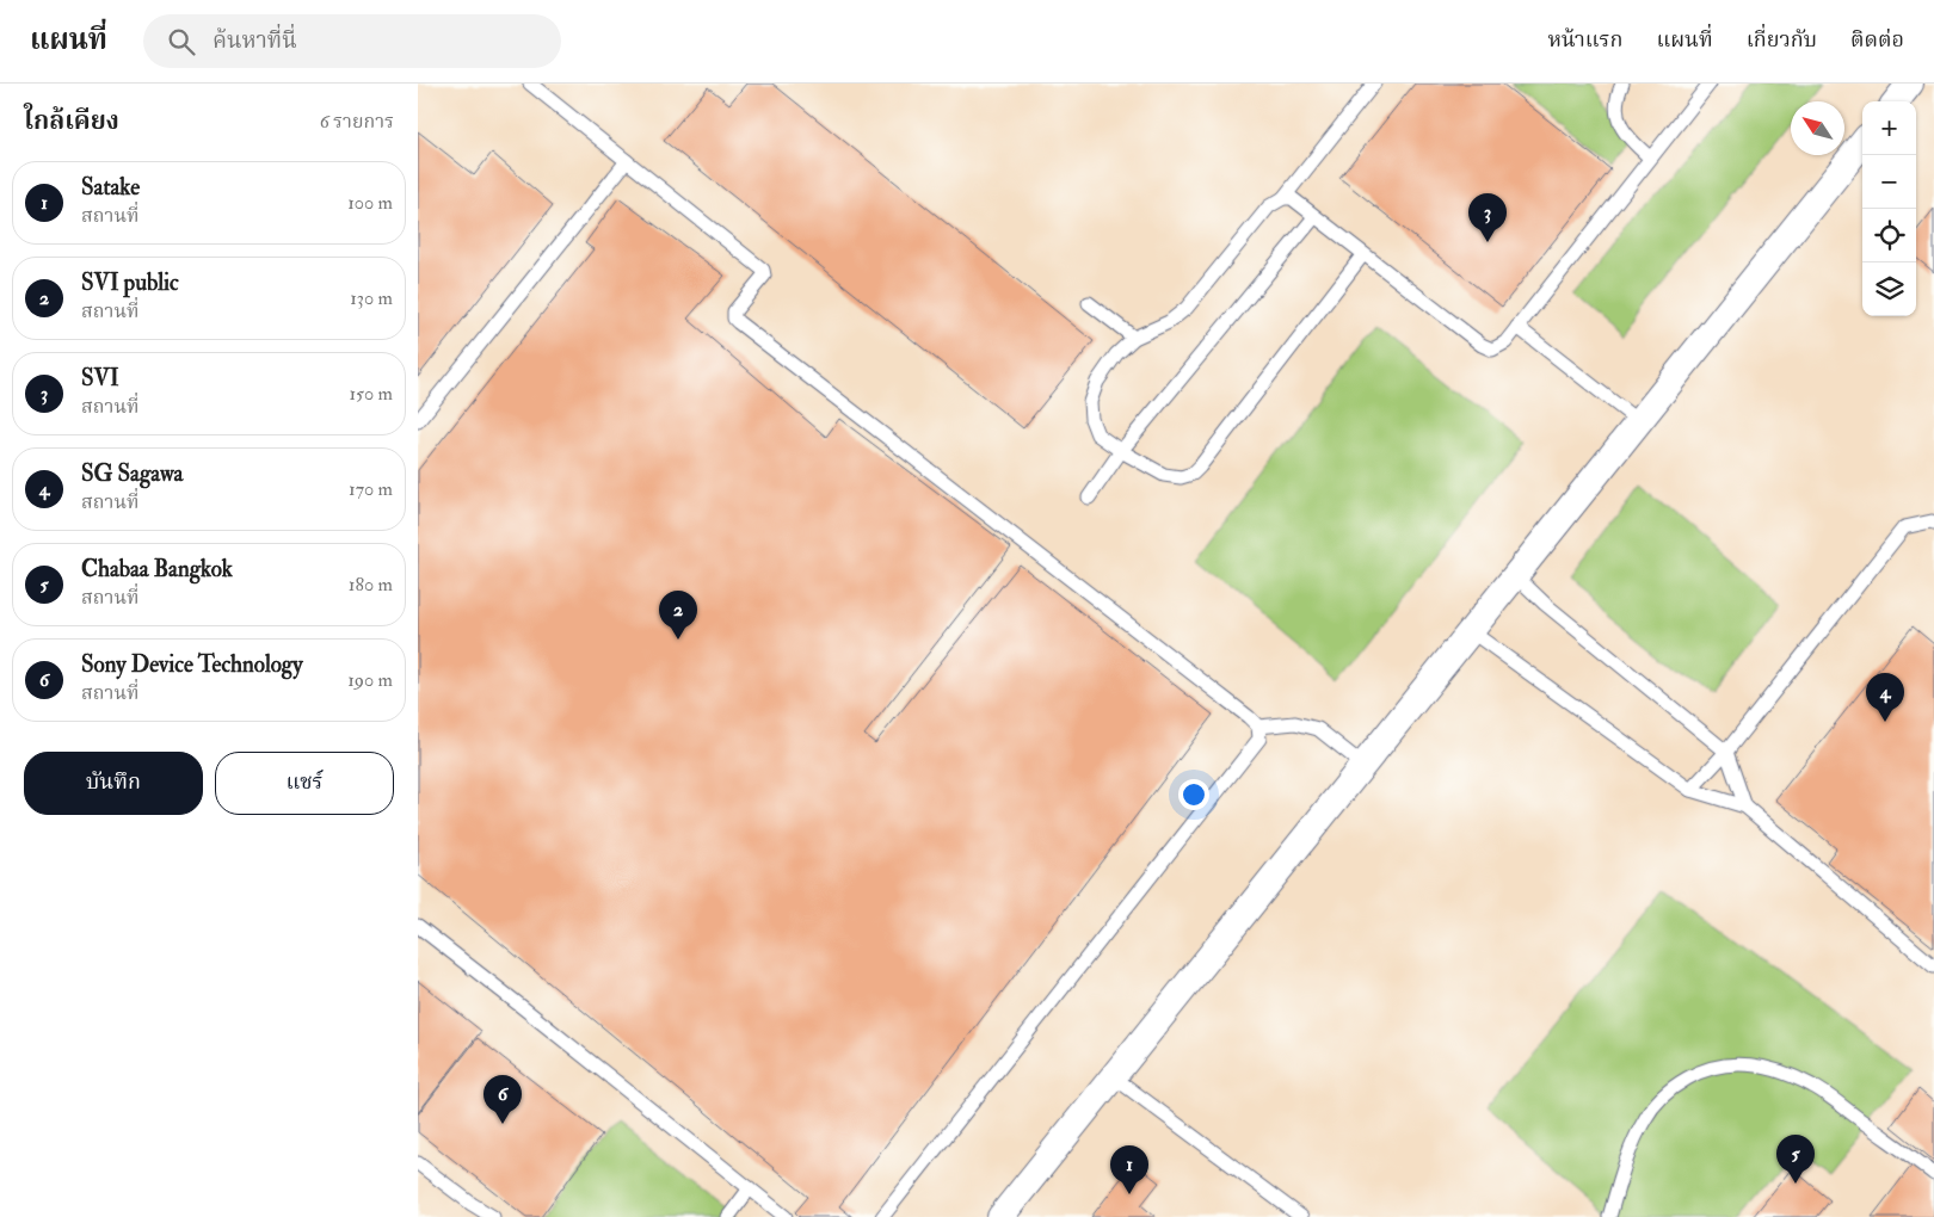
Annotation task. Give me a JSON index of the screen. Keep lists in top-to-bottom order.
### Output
{
  "north": "top left",
  "page": {
    "header": "แผนที่",
    "search": "ค้นหาที่นี่",
    "nav": [
      "หน้าแรก",
      "แผนที่",
      "เกี่ยวกับ",
      "ติดต่อ"
    ],
    "heading": ["ใกล้เคียง", "6 รายการ"],
    "map_buttons": ["+", "−"],
    "list": [
      {
        "mark": "1",
        "name": "Satake",
        "note": "สถานที่",
        "value": "100 m"
      },
      {
        "mark": "2",
        "name": "SVI public",
        "note": "สถานที่",
        "value": "130 m"
      },
      {
        "mark": "3",
        "name": "SVI",
        "note": "สถานที่",
        "value": "150 m"
      },
      {
        "mark": "4",
        "name": "SG Sagawa",
        "note": "สถานที่",
        "value": "170 m"
      },
      {
        "mark": "5",
        "name": "Chabaa Bangkok",
        "note": "สถานที่",
        "value": "180 m"
      },
      {
        "mark": "6",
        "name": "Sony Device Technology",
        "note": "สถานที่",
        "value": "190 m"
      }
    ],
    "pins": [
      "3",
      "2",
      "4",
      "6",
      "5",
      "1"
    ],
    "buttons": ["บันทึก", "แชร์"]
  }
}
